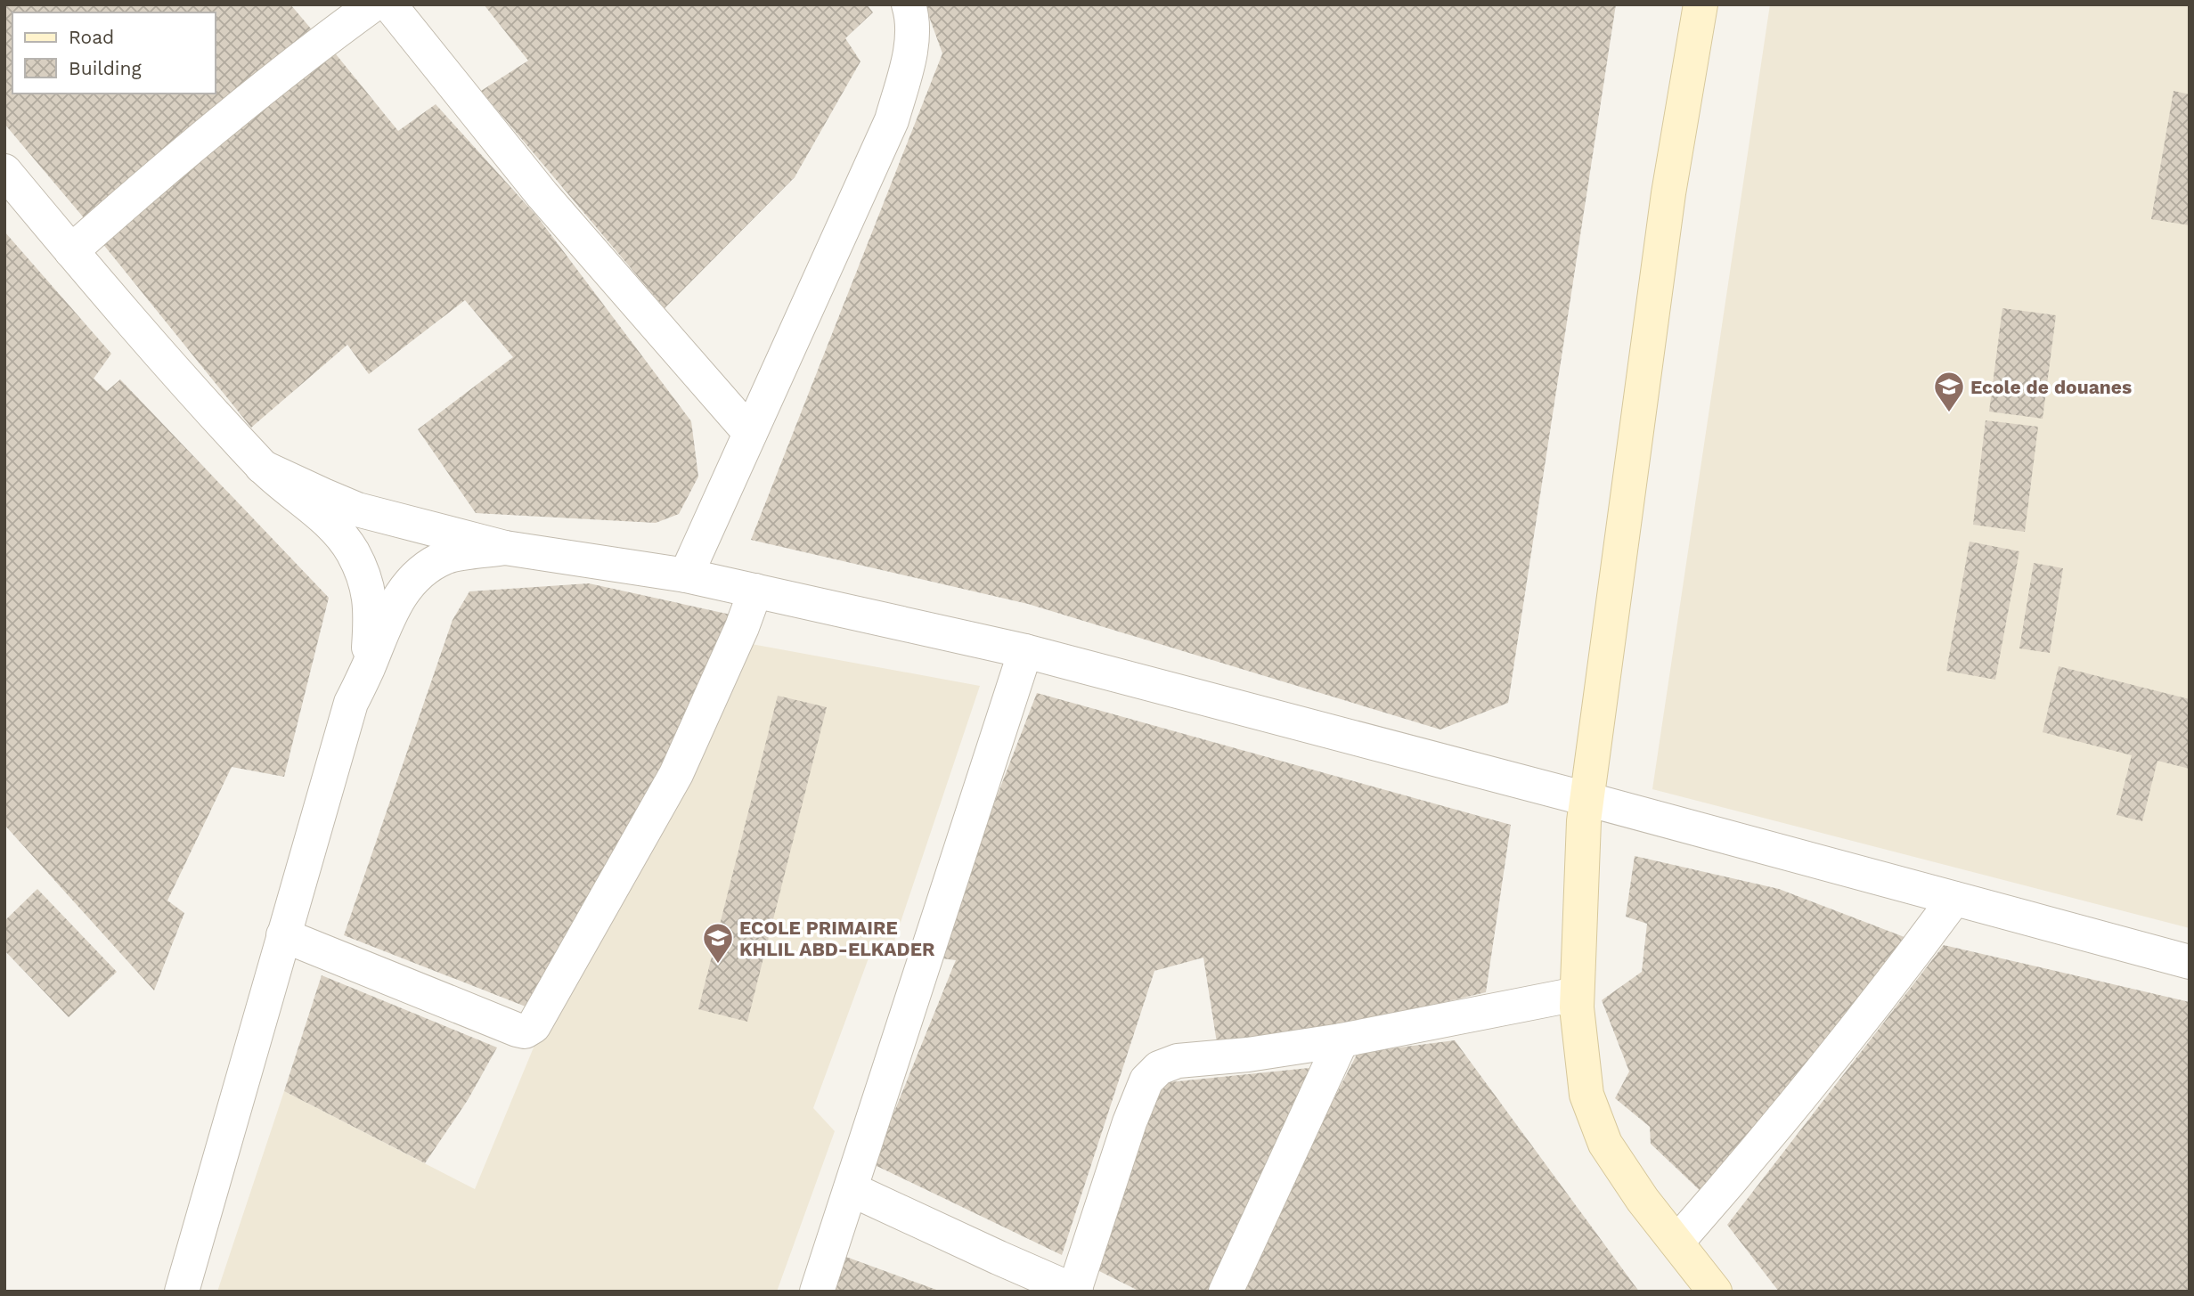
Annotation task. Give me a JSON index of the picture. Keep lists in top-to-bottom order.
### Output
{
  "places": {
    "school or university": ["Ecole de douanes", "ECOLE PRIMAIRE KHLIL ABD-ELKADER"]
  },
  "legend": ["Road", "Building"]
}
